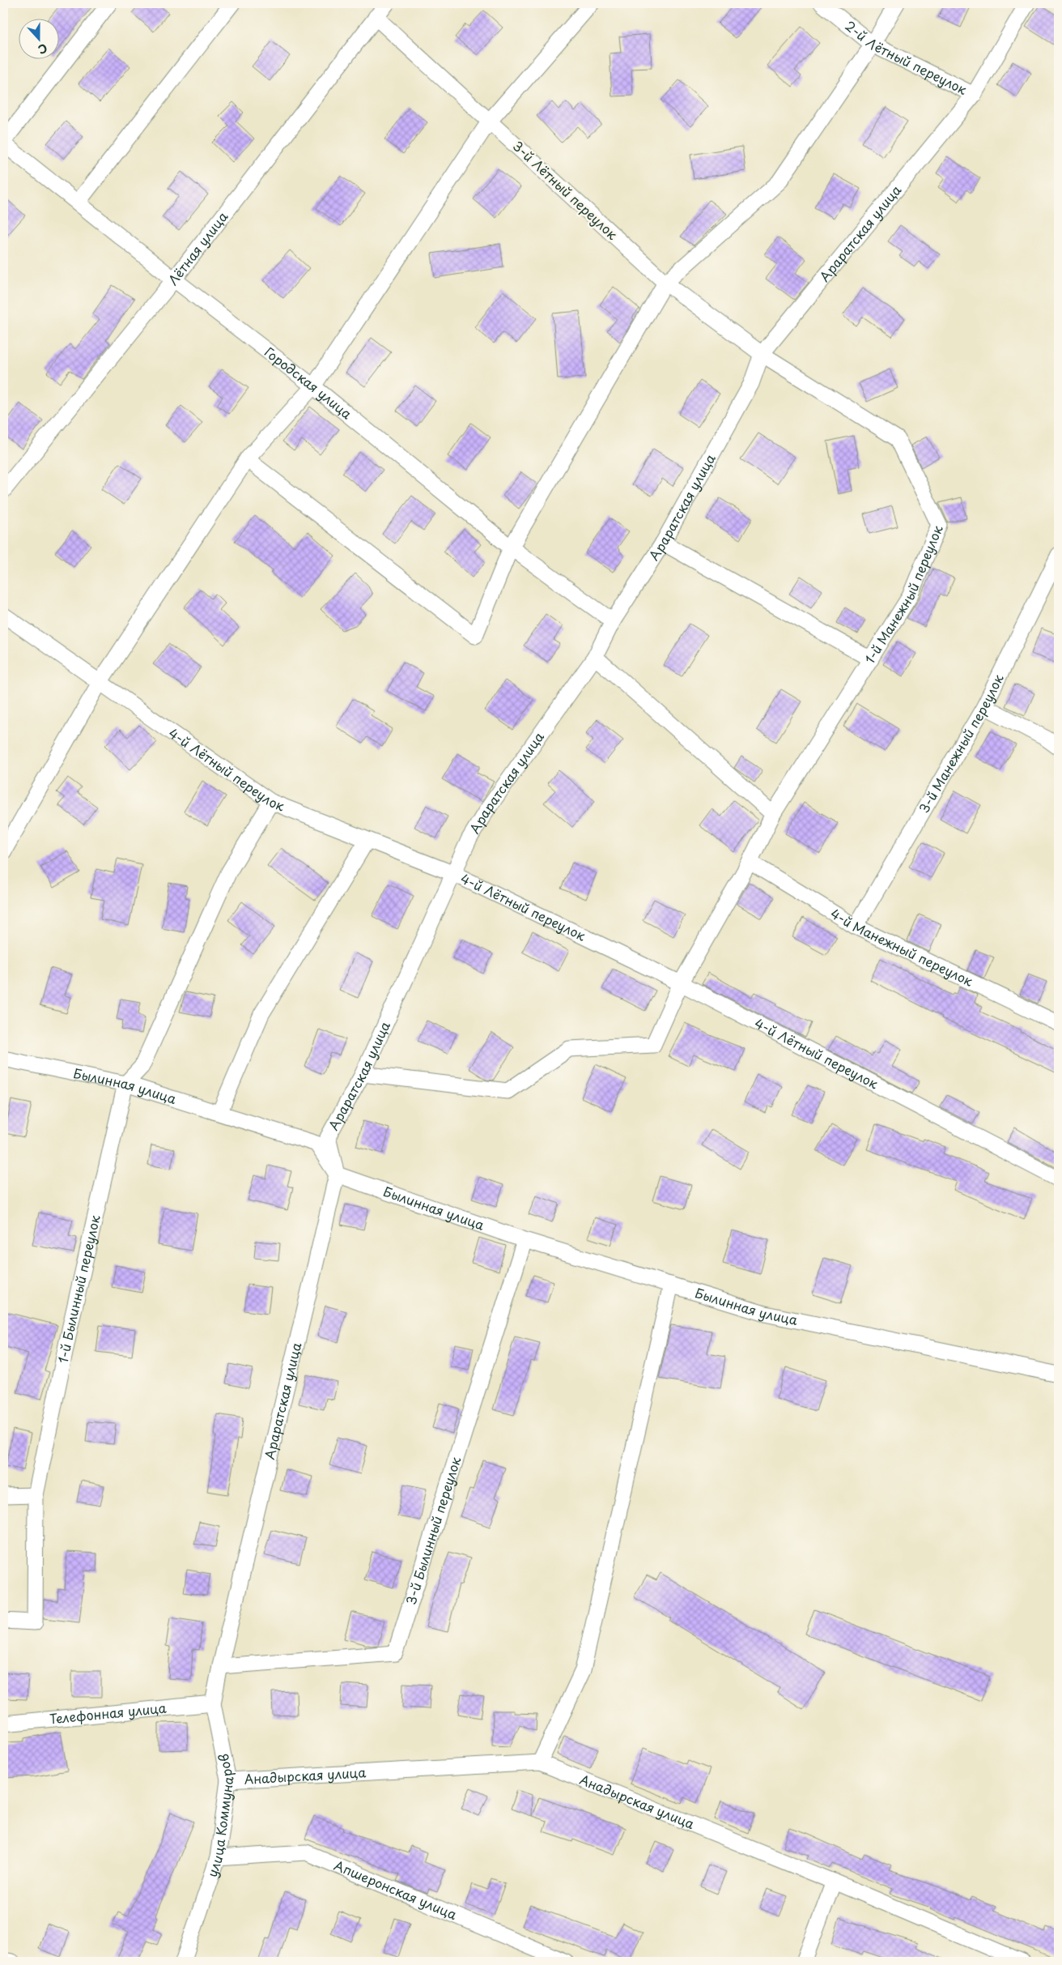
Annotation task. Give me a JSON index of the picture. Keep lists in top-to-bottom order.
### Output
{
  "streets": {
    "street": [
      "2-й Лётный переулок",
      "3-й Лётный переулок",
      "Араратская улица",
      "Лётная улица",
      "Городская улица",
      "1-й Манежный переулок",
      "3-й Манежный переулок",
      "4-й Лётный переулок",
      "4-й Манежный переулок",
      "Былинная улица",
      "1-й Былинный переулок",
      "3-й Былинный переулок",
      "Телефонная улица",
      "Анадырская улица",
      "улица Коммунаров",
      "Апшеронская улица"
    ]
  },
  "crossings": [
    ["2-й Лётный переулок", "Араратская улица"],
    ["3-й Лётный переулок", "Араратская улица"],
    ["3-й Лётный переулок", "Лётная улица"],
    ["3-й Лётный переулок", "1-й Манежный переулок"],
    ["Араратская улица", "Городская улица"],
    ["Араратская улица", "1-й Манежный переулок"],
    ["Араратская улица", "4-й Лётный переулок"],
    ["Араратская улица", "Былинная улица"],
    ["Араратская улица", "3-й Былинный переулок"],
    ["Араратская улица", "улица Коммунаров"],
    ["Лётная улица", "Городская улица"],
    ["1-й Манежный переулок", "4-й Лётный переулок"],
    ["1-й Манежный переулок", "4-й Манежный переулок"],
    ["3-й Манежный переулок", "4-й Манежный переулок"],
    ["Былинная улица", "1-й Былинный переулок"],
    ["Былинная улица", "3-й Былинный переулок"],
    ["3-й Былинный переулок", "улица Коммунаров"],
    ["Телефонная улица", "улица Коммунаров"],
    ["Анадырская улица", "улица Коммунаров"],
    ["улица Коммунаров", "Апшеронская улица"]
  ],
  "north": "bottom"
}
